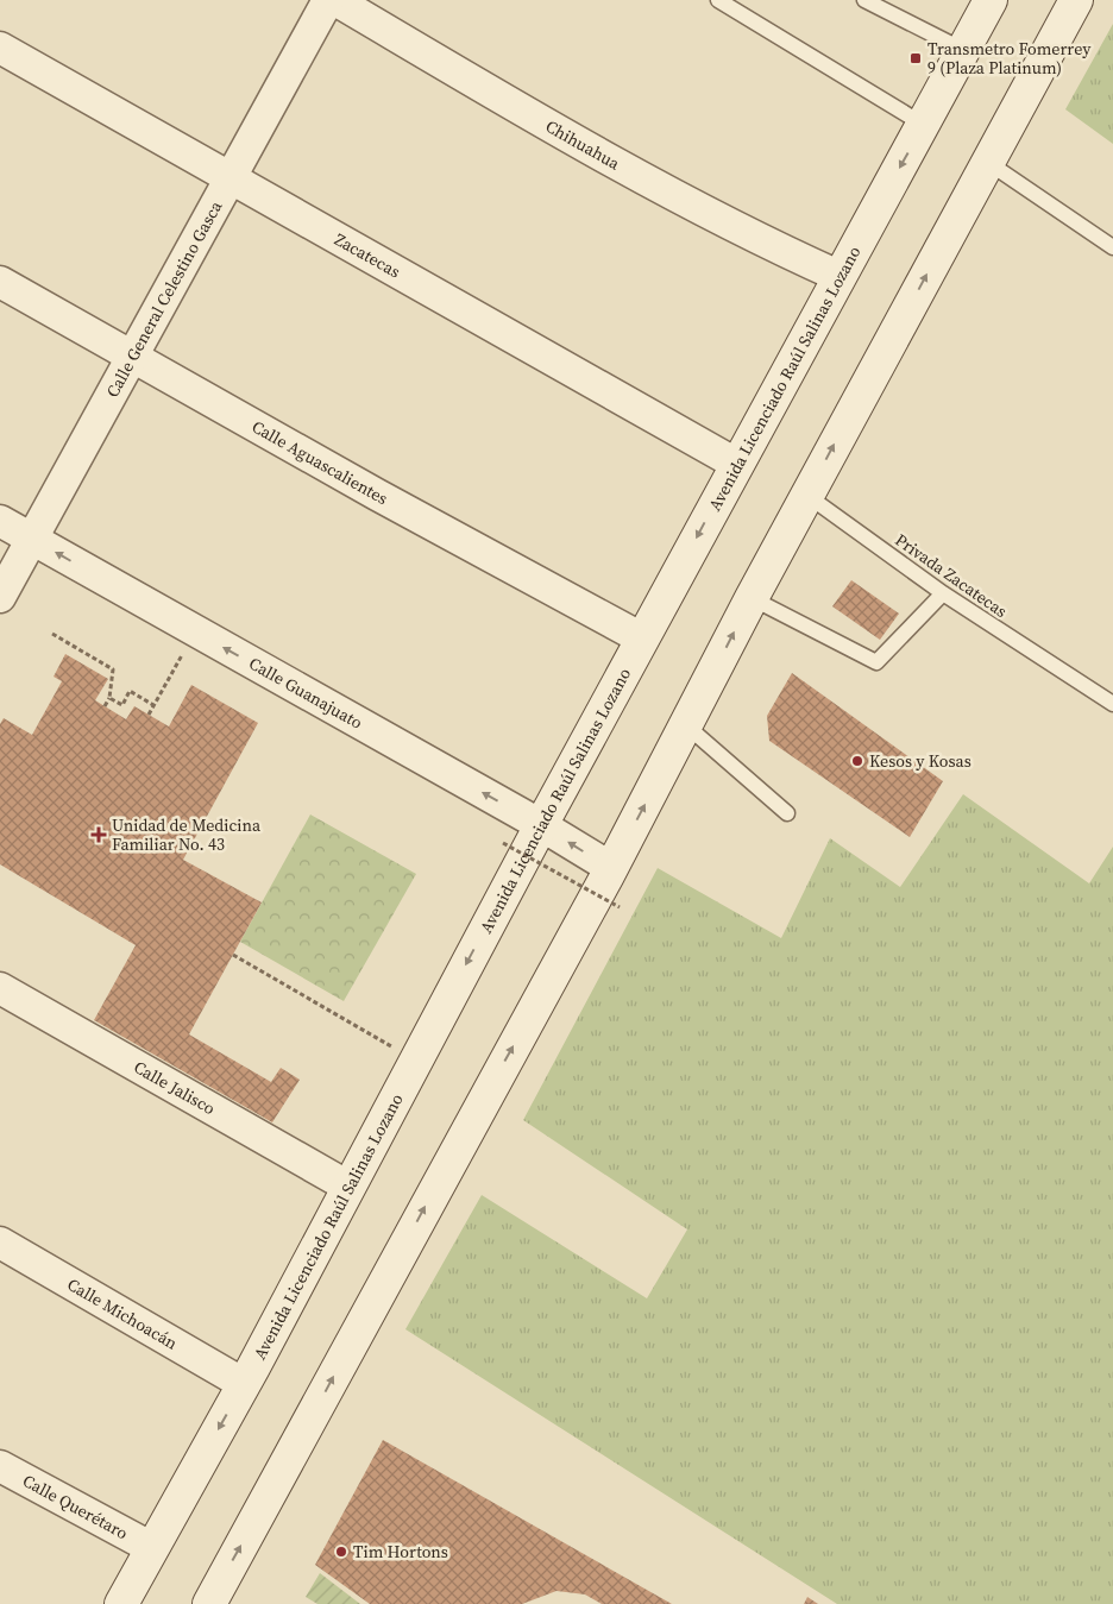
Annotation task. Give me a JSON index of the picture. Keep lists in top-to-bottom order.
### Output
{
  "streets": {
    "main road": ["Avenida Licenciado Raúl Salinas Lozano"],
    "street": [
      "Chihuahua",
      "Zacatecas",
      "Calle General Celestino Gasca",
      "Calle Aguascalientes",
      "Calle Guanajuato",
      "Calle Jalisco",
      "Calle Michoacán",
      "Calle Querétaro"
    ],
    "lane": ["Privada Zacatecas"]
  },
  "crossings": [
    ["Chihuahua", "Avenida Licenciado Raúl Salinas Lozano"],
    ["Zacatecas", "Calle General Celestino Gasca"],
    ["Zacatecas", "Avenida Licenciado Raúl Salinas Lozano"],
    ["Calle General Celestino Gasca", "Calle Aguascalientes"],
    ["Calle General Celestino Gasca", "Calle Guanajuato"],
    ["Avenida Licenciado Raúl Salinas Lozano", "Calle Aguascalientes"],
    ["Avenida Licenciado Raúl Salinas Lozano", "Calle Guanajuato"],
    ["Avenida Licenciado Raúl Salinas Lozano", "Calle Jalisco"],
    ["Avenida Licenciado Raúl Salinas Lozano", "Calle Michoacán"],
    ["Avenida Licenciado Raúl Salinas Lozano", "Calle Querétaro"]
  ],
  "one_way": ["Calle Guanajuato"],
  "places": {
    "transit": ["Transmetro Fomerrey 9 (Plaza Platinum)"],
    "other": ["Kesos y Kosas", "Tim Hortons"],
    "health": ["Unidad de Medicina Familiar No. 43"]
  }
}
